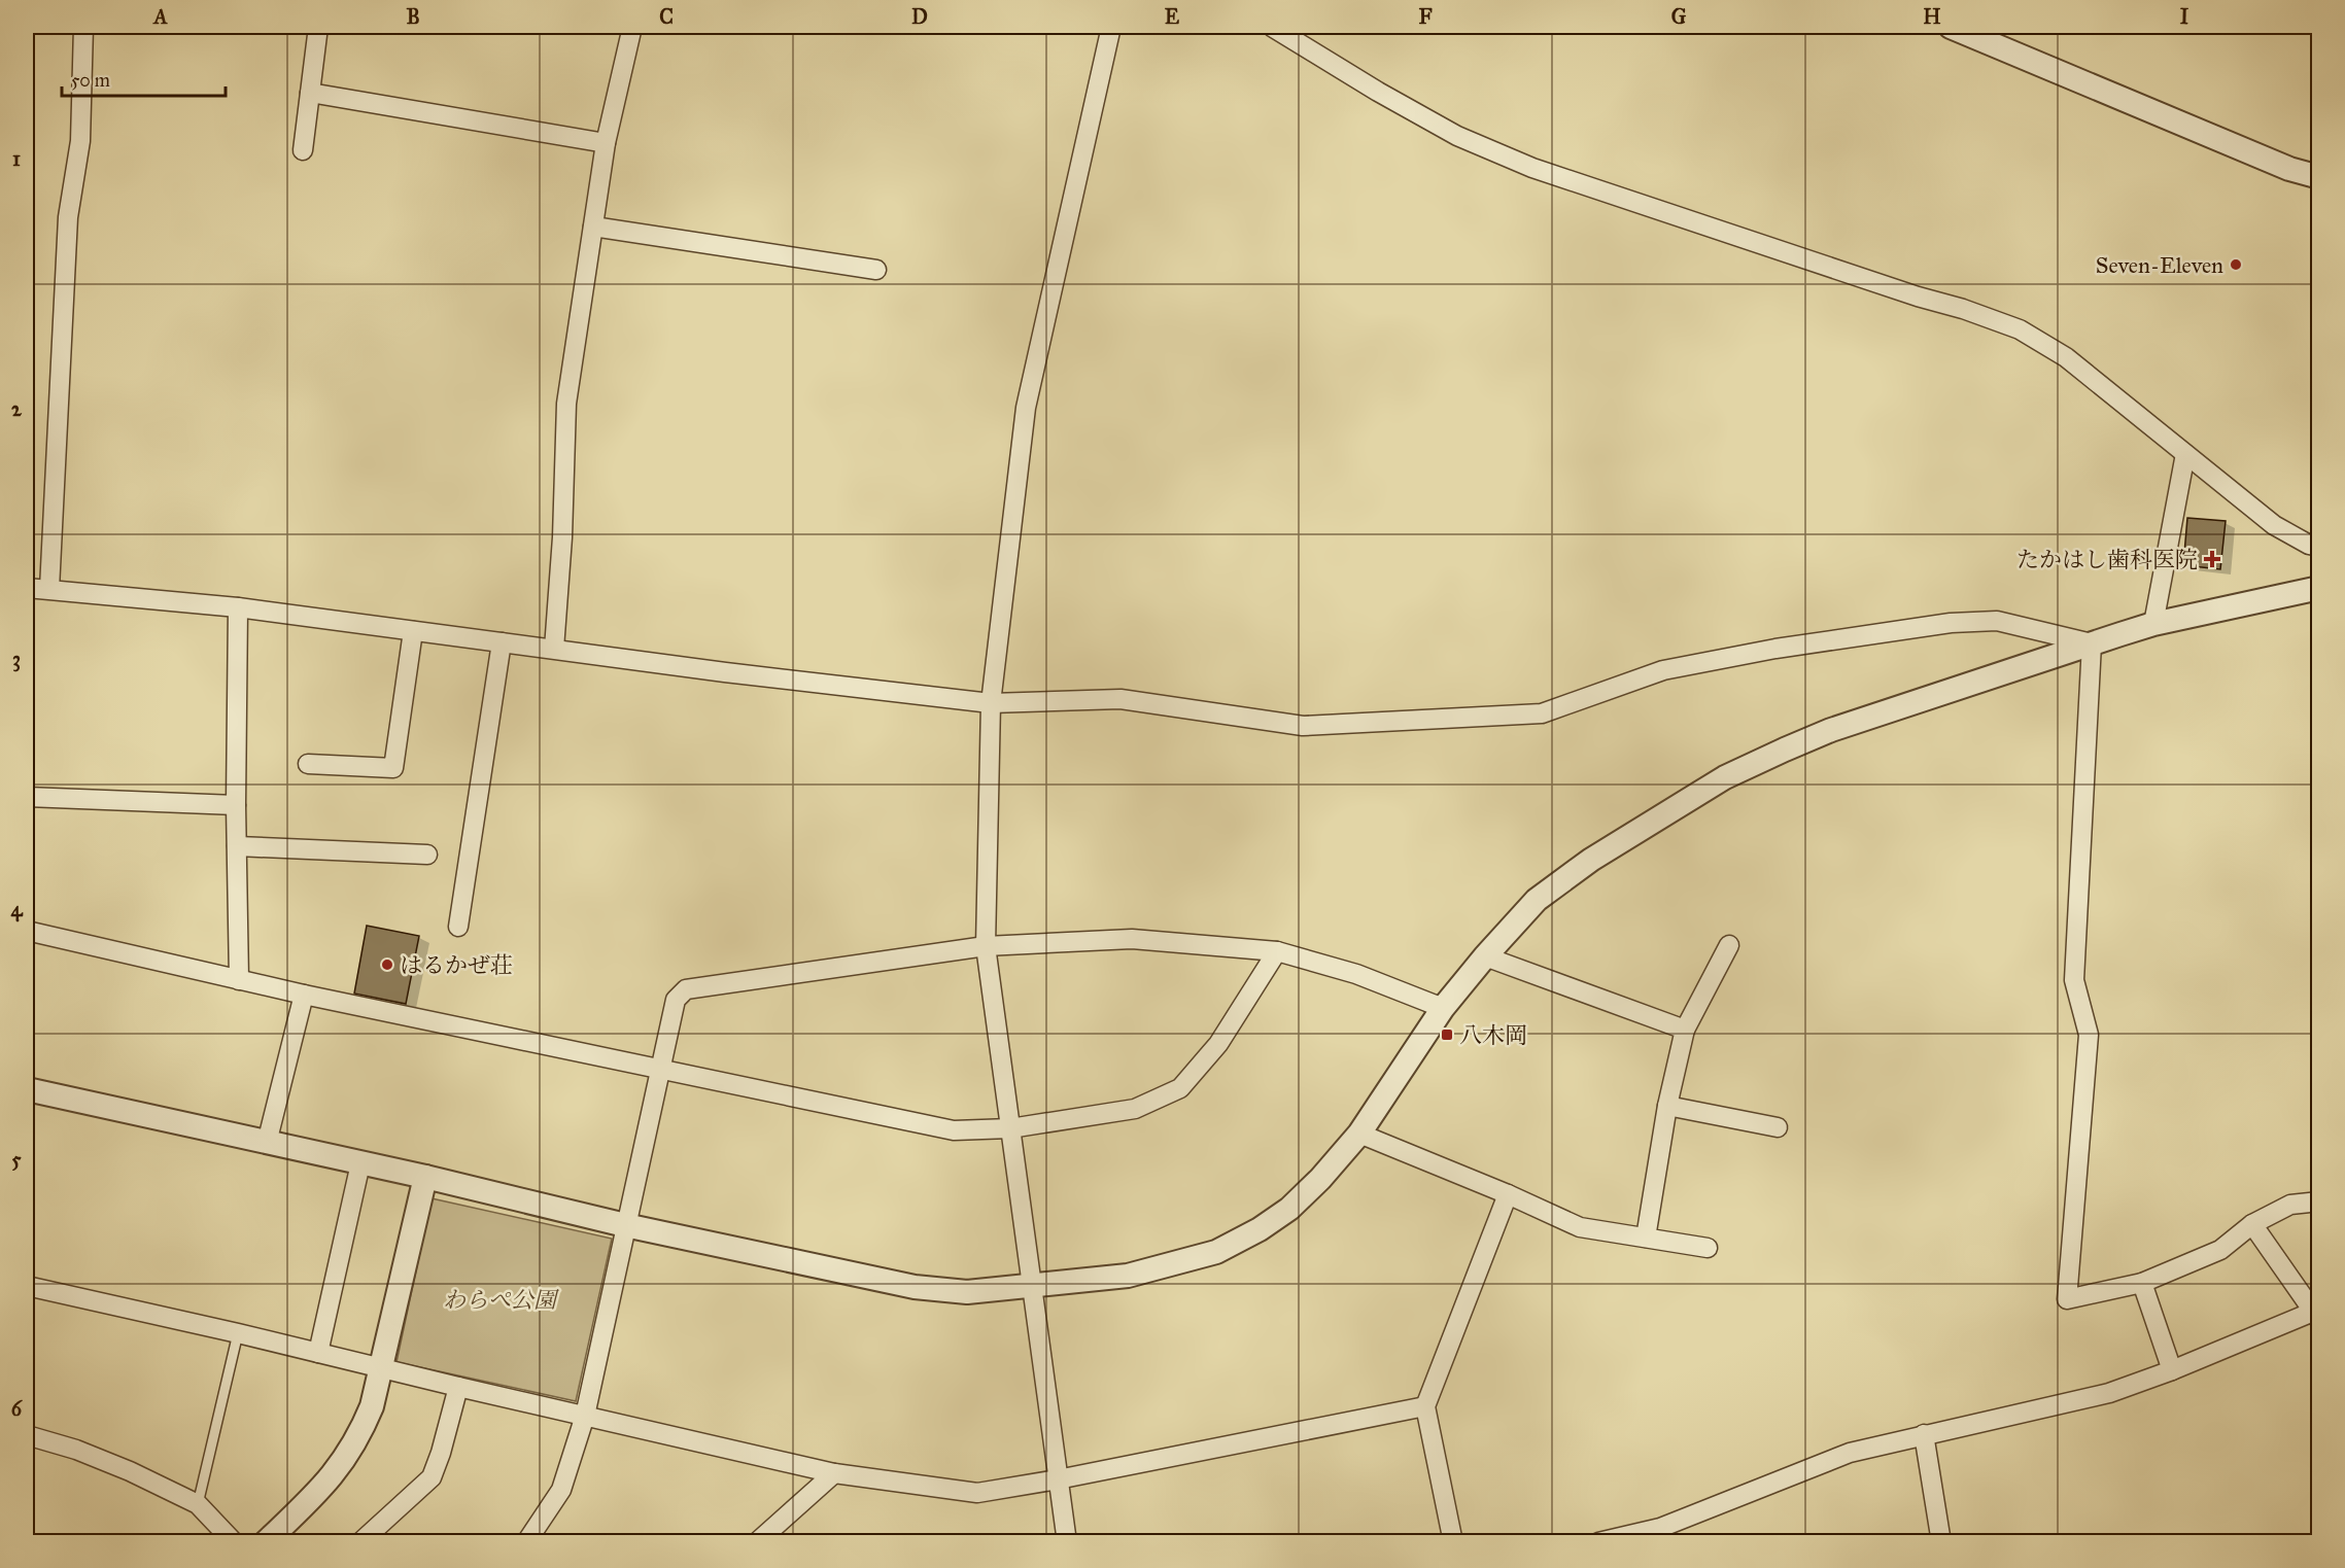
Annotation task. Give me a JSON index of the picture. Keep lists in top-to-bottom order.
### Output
{
  "parks": ["わらぺ公園"],
  "places": {
    "other": ["Seven-Eleven", "はるかぜ荘"],
    "health": ["たかはし歯科医院"],
    "transit": ["八木岡"]
  },
  "scale_bar": "50 m",
  "grid": {
    "columns": [
      "A",
      "B",
      "C",
      "D",
      "E",
      "F",
      "G",
      "H",
      "I"
    ],
    "rows": [
      "1",
      "2",
      "3",
      "4",
      "5",
      "6"
    ]
  }
}
